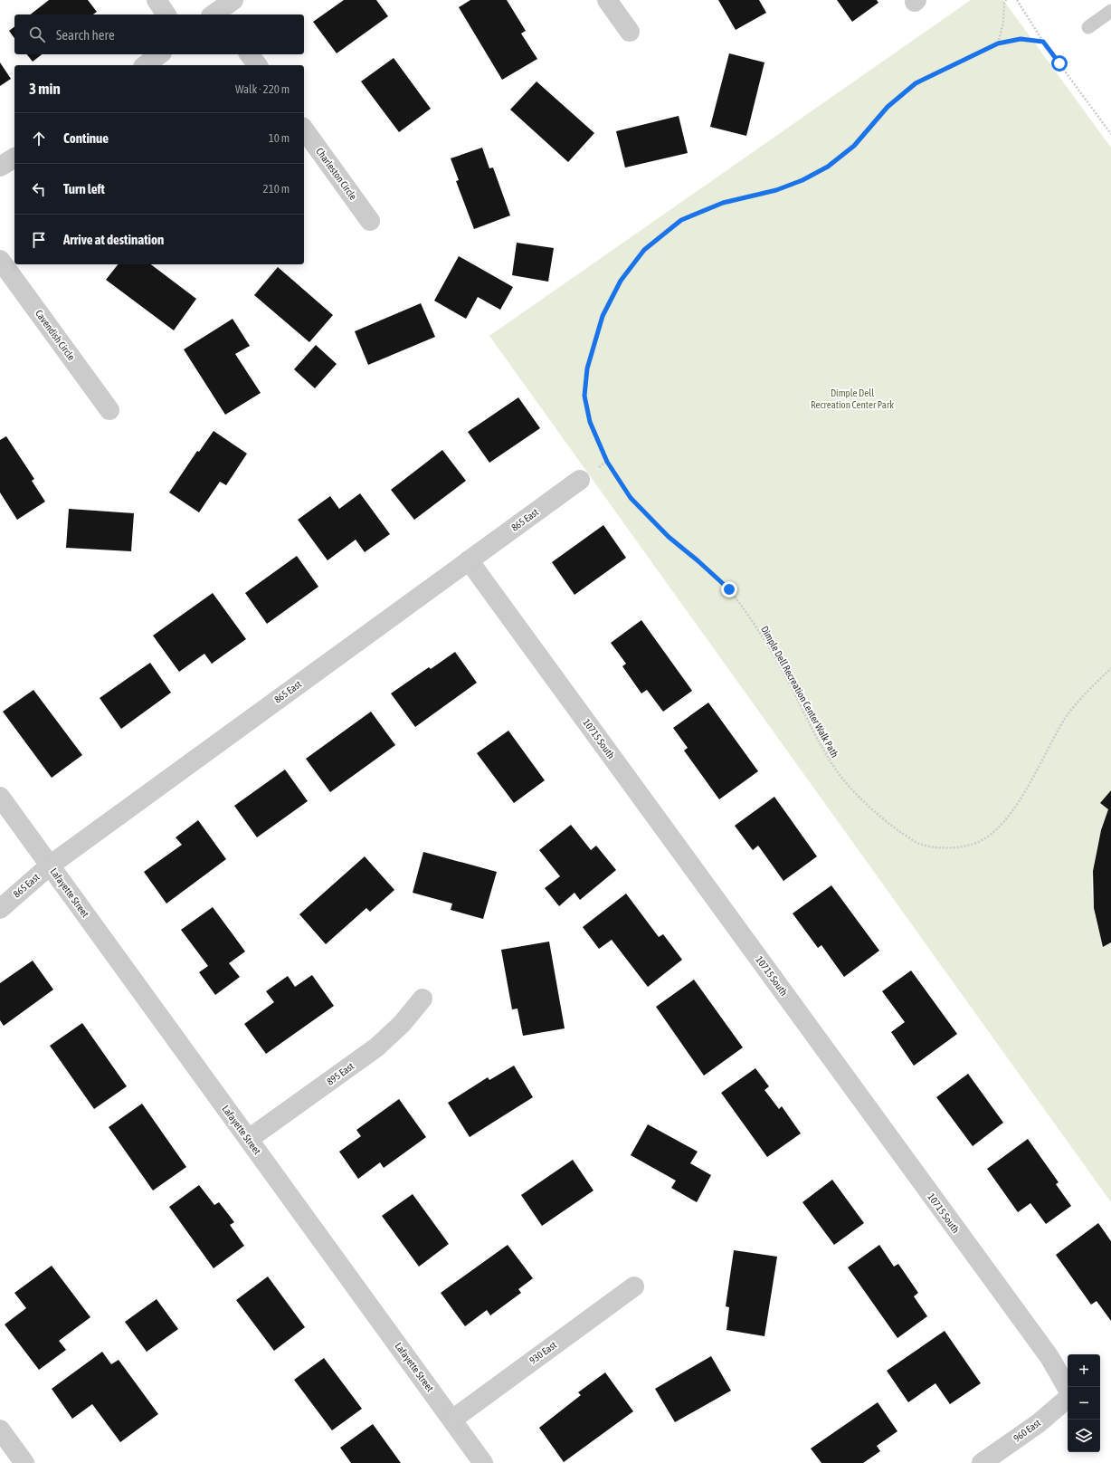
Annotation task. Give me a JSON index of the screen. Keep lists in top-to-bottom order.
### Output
{
  "streets": {
    "street": [
      "Charleston Circle",
      "Cavendish Circle",
      "865 East",
      "10715 South",
      "Lafayette Street",
      "895 East",
      "930 East",
      "960 East"
    ],
    "path": ["Dimple Dell Recreation Center Walk Path"]
  },
  "crossings": [
    ["865 East", "10715 South"],
    ["865 East", "Lafayette Street"],
    ["Lafayette Street", "895 East"],
    ["Lafayette Street", "930 East"]
  ],
  "parks": ["Dimple Dell Recreation Center Park"],
  "page": {
    "search": "Search here",
    "heading": ["3 min", "Walk · 220 m"],
    "list": [
      ["Continue", "10 m"],
      ["Turn left", "210 m"],
      "Arrive at destination"
    ],
    "map_buttons": ["+", "−"]
  }
}
